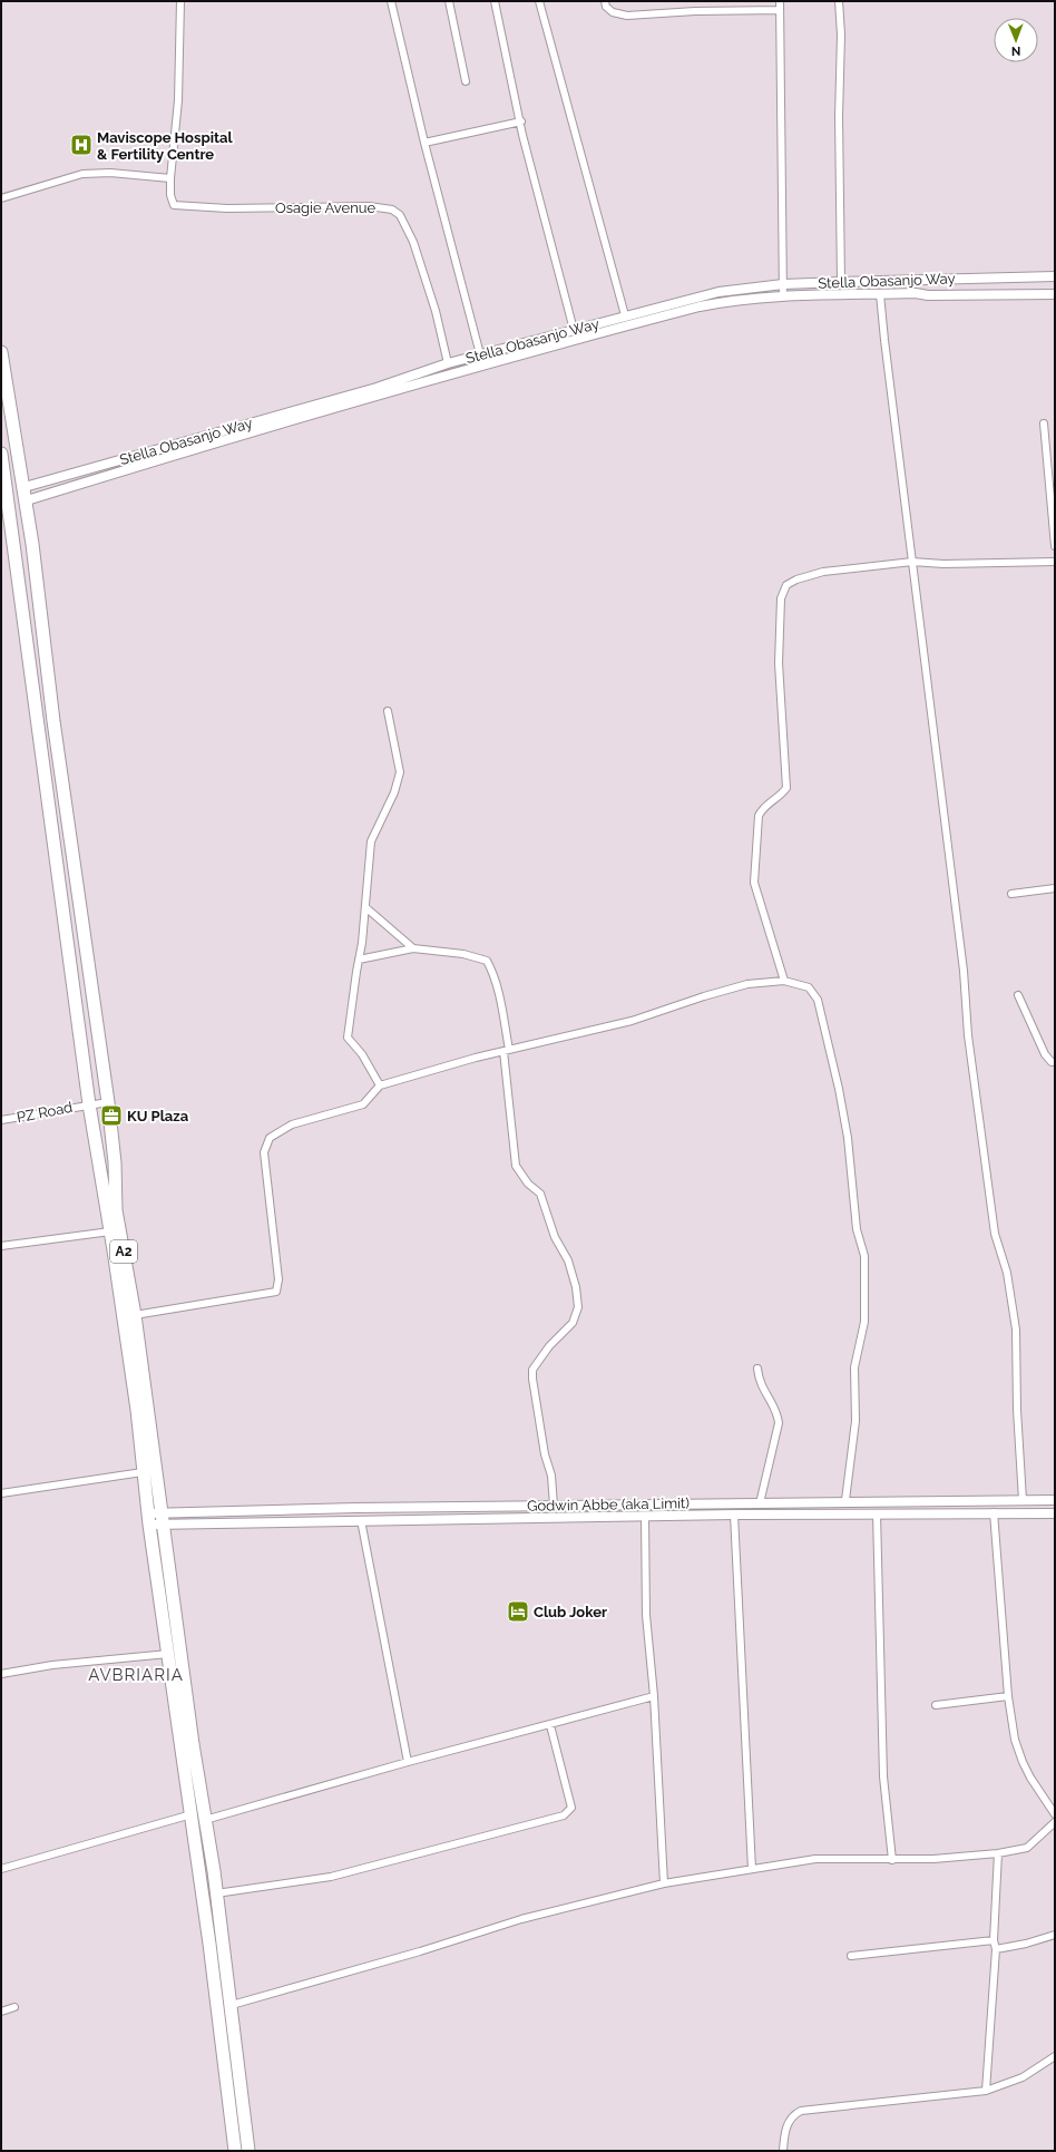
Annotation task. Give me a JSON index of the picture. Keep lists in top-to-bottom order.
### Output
{
  "streets": {
    "highway": ["A2"],
    "street": [
      "Osagie Avenue",
      "Stella Obasanjo Way",
      "PZ Road",
      "Godwin Abbe (aka Limit)"
    ]
  },
  "crossings": [
    ["Osagie Avenue", "Stella Obasanjo Way"],
    ["Stella Obasanjo Way", "A2"],
    ["PZ Road", "A2"],
    ["A2", "Godwin Abbe (aka Limit)"]
  ],
  "districts": ["AVBRIARIA"],
  "places": {
    "hospital": ["Maviscope Hospital & Fertility Centre"],
    "office": ["KU Plaza"],
    "hotel": ["Club Joker"]
  },
  "north": "bottom"
}
